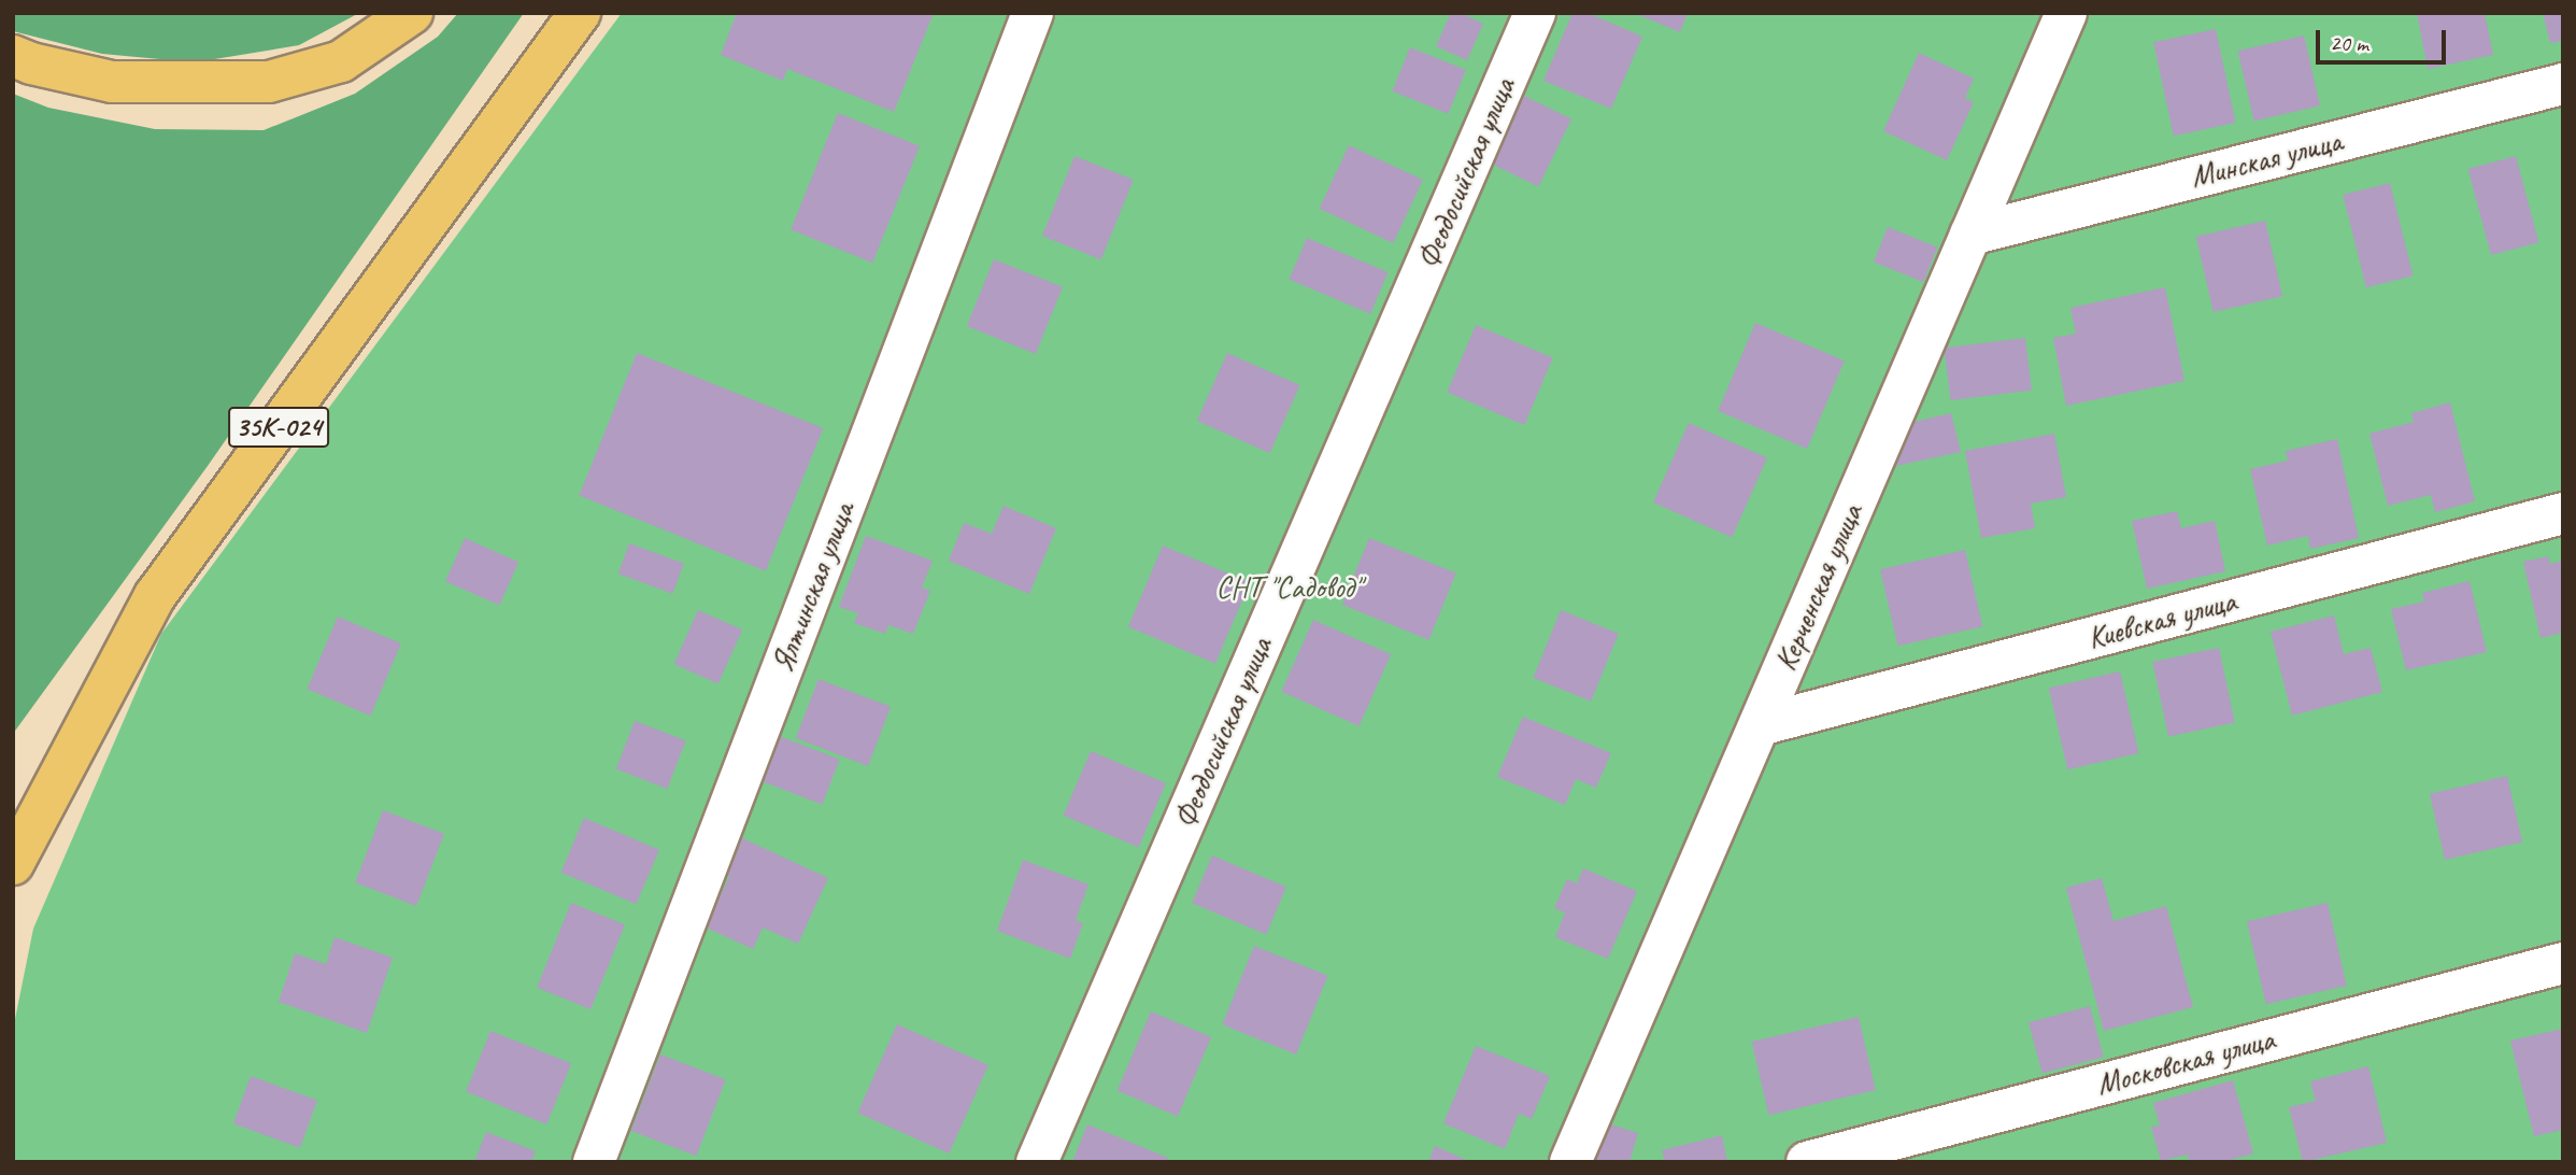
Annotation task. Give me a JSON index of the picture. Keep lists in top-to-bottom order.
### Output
{
  "streets": {
    "main road": ["35К-024"],
    "street": [
      "Минская улица",
      "Феодосийская улица",
      "Ялтинская улица",
      "Керченская улица",
      "Киевская улица",
      "Московская улица"
    ]
  },
  "crossings": [
    ["Минская улица", "Керченская улица"],
    ["Керченская улица", "Киевская улица"]
  ],
  "parks": ["СНТ \"Садовод\""],
  "scale_bar": "20 m"
}
